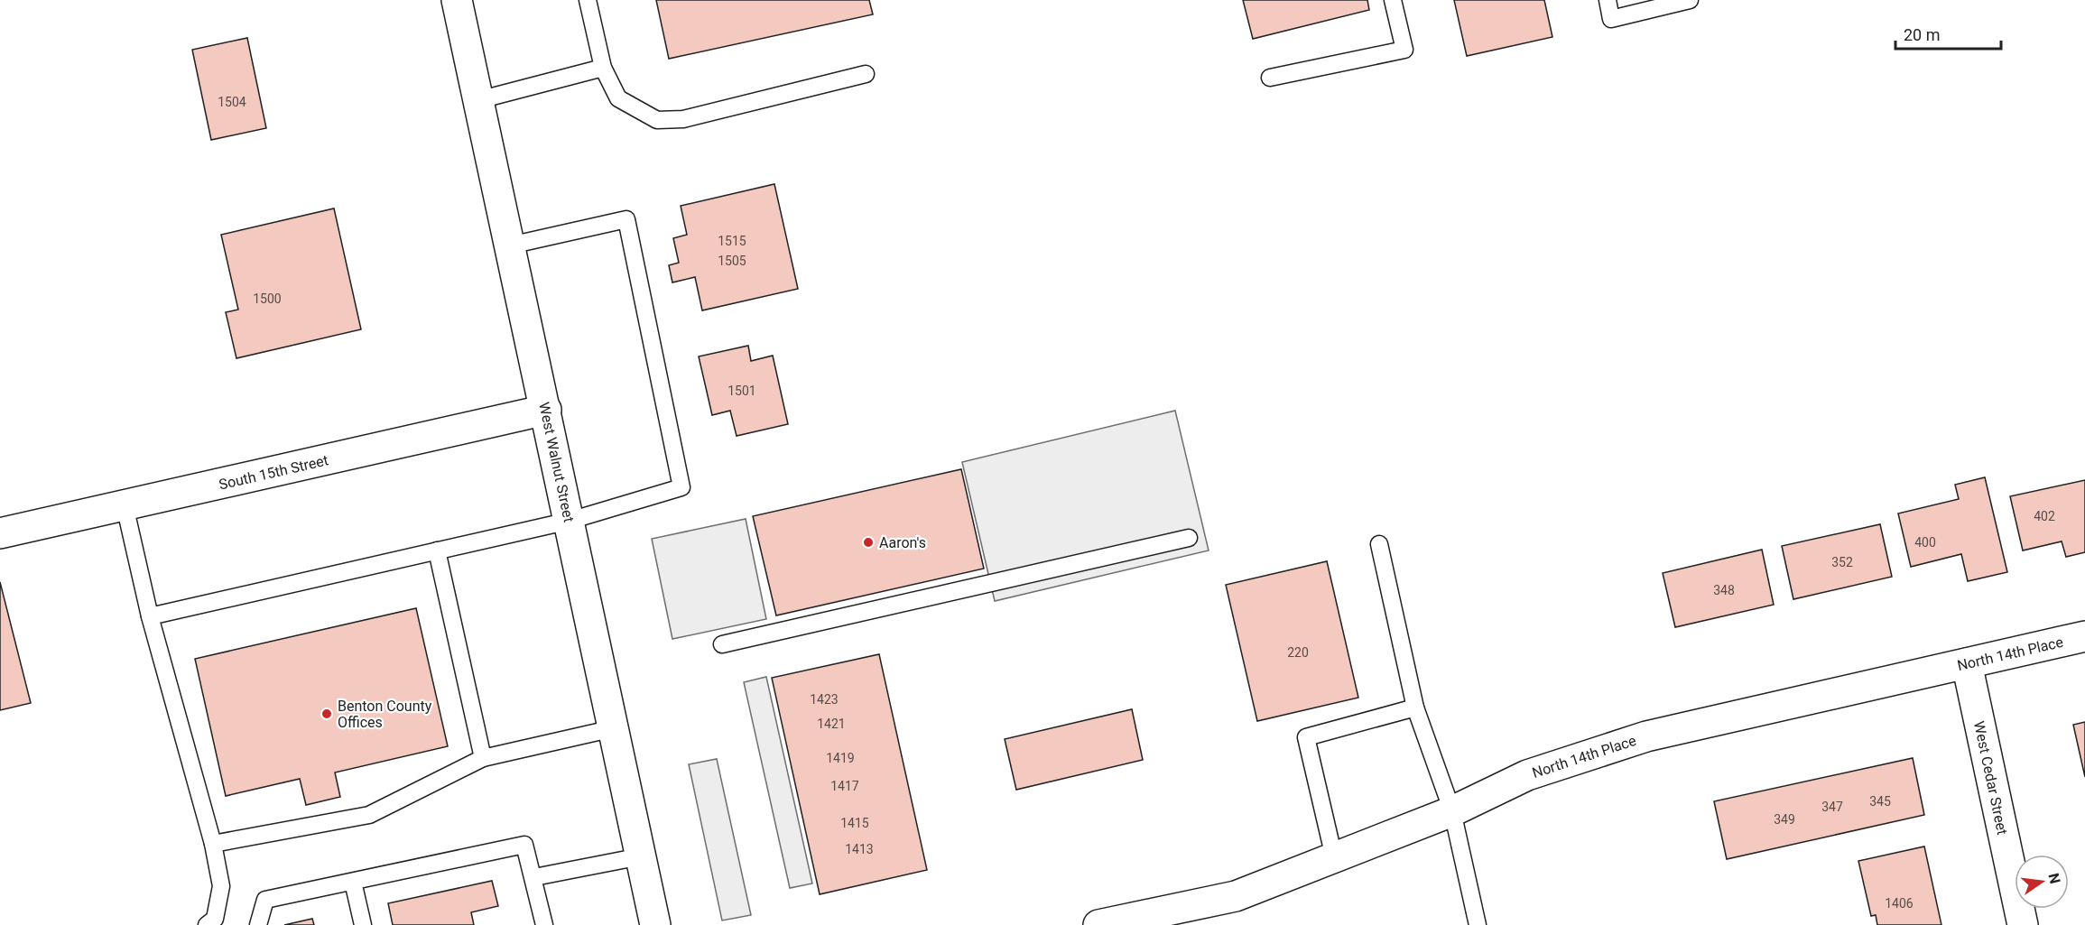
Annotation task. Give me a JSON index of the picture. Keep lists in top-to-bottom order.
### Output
{
  "streets": {
    "street": [
      "West Walnut Street",
      "South 15th Street",
      "North 14th Place",
      "West Cedar Street"
    ]
  },
  "crossings": [
    ["West Walnut Street", "South 15th Street"],
    ["North 14th Place", "West Cedar Street"]
  ],
  "places": ["Aaron's", "Benton County Offices"],
  "house_numbers": [
    "1504",
    "1515",
    "1505",
    "1500",
    "1501",
    "402",
    "400",
    "352",
    "348",
    "220",
    "1423",
    "1421",
    "1419",
    "1417",
    "345",
    "347",
    "349",
    "1415",
    "1413",
    "1406"
  ],
  "scale_bar": "20 m",
  "north": "right"
}
